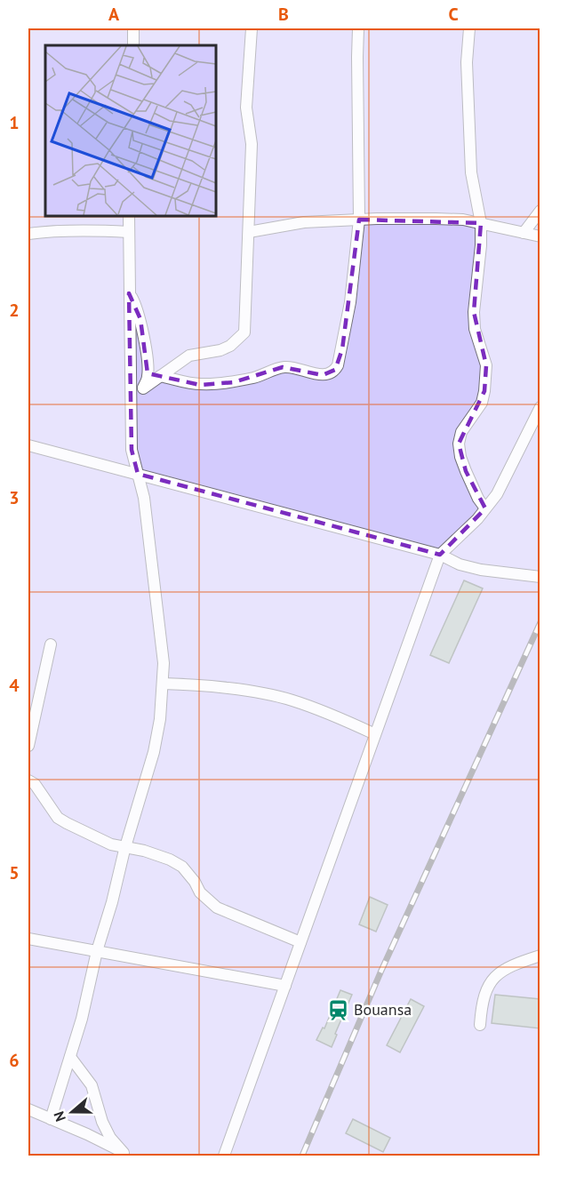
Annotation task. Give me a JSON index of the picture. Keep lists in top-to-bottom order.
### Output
{
  "places": {
    "station": ["Bouansa"]
  },
  "north": "left",
  "grid": {
    "columns": ["A", "B", "C"],
    "rows": [
      "1",
      "2",
      "3",
      "4",
      "5",
      "6"
    ]
  }
}
